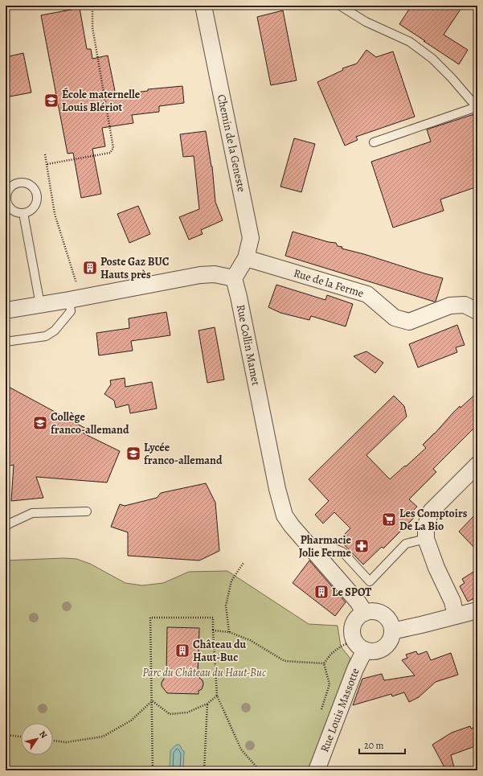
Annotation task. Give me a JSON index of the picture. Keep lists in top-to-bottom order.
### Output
{
  "streets": {
    "street": [
      "Chemin de la Geneste",
      "Rue de la Ferme",
      "Rue Collin Mamet",
      "Rue Louis Massotte"
    ]
  },
  "crossings": [
    ["Chemin de la Geneste", "Rue de la Ferme"],
    ["Chemin de la Geneste", "Rue Collin Mamet"],
    ["Rue Collin Mamet", "Rue Louis Massotte"]
  ],
  "parks": ["Parc du Château du Haut-Buc"],
  "places": {
    "school or university": ["École maternelle Louis Blériot", "Collège franco-allemand", "Lycée franco-allemand"],
    "building": ["Poste Gaz BUC Hauts près", "Le SPOT", "Château du Haut-Buc"],
    "supermarket": ["Les Comptoirs De La Bio"],
    "pharmacy": ["Pharmacie Jolie Ferme"]
  },
  "scale_bar": "20 m",
  "north": "top right"
}
